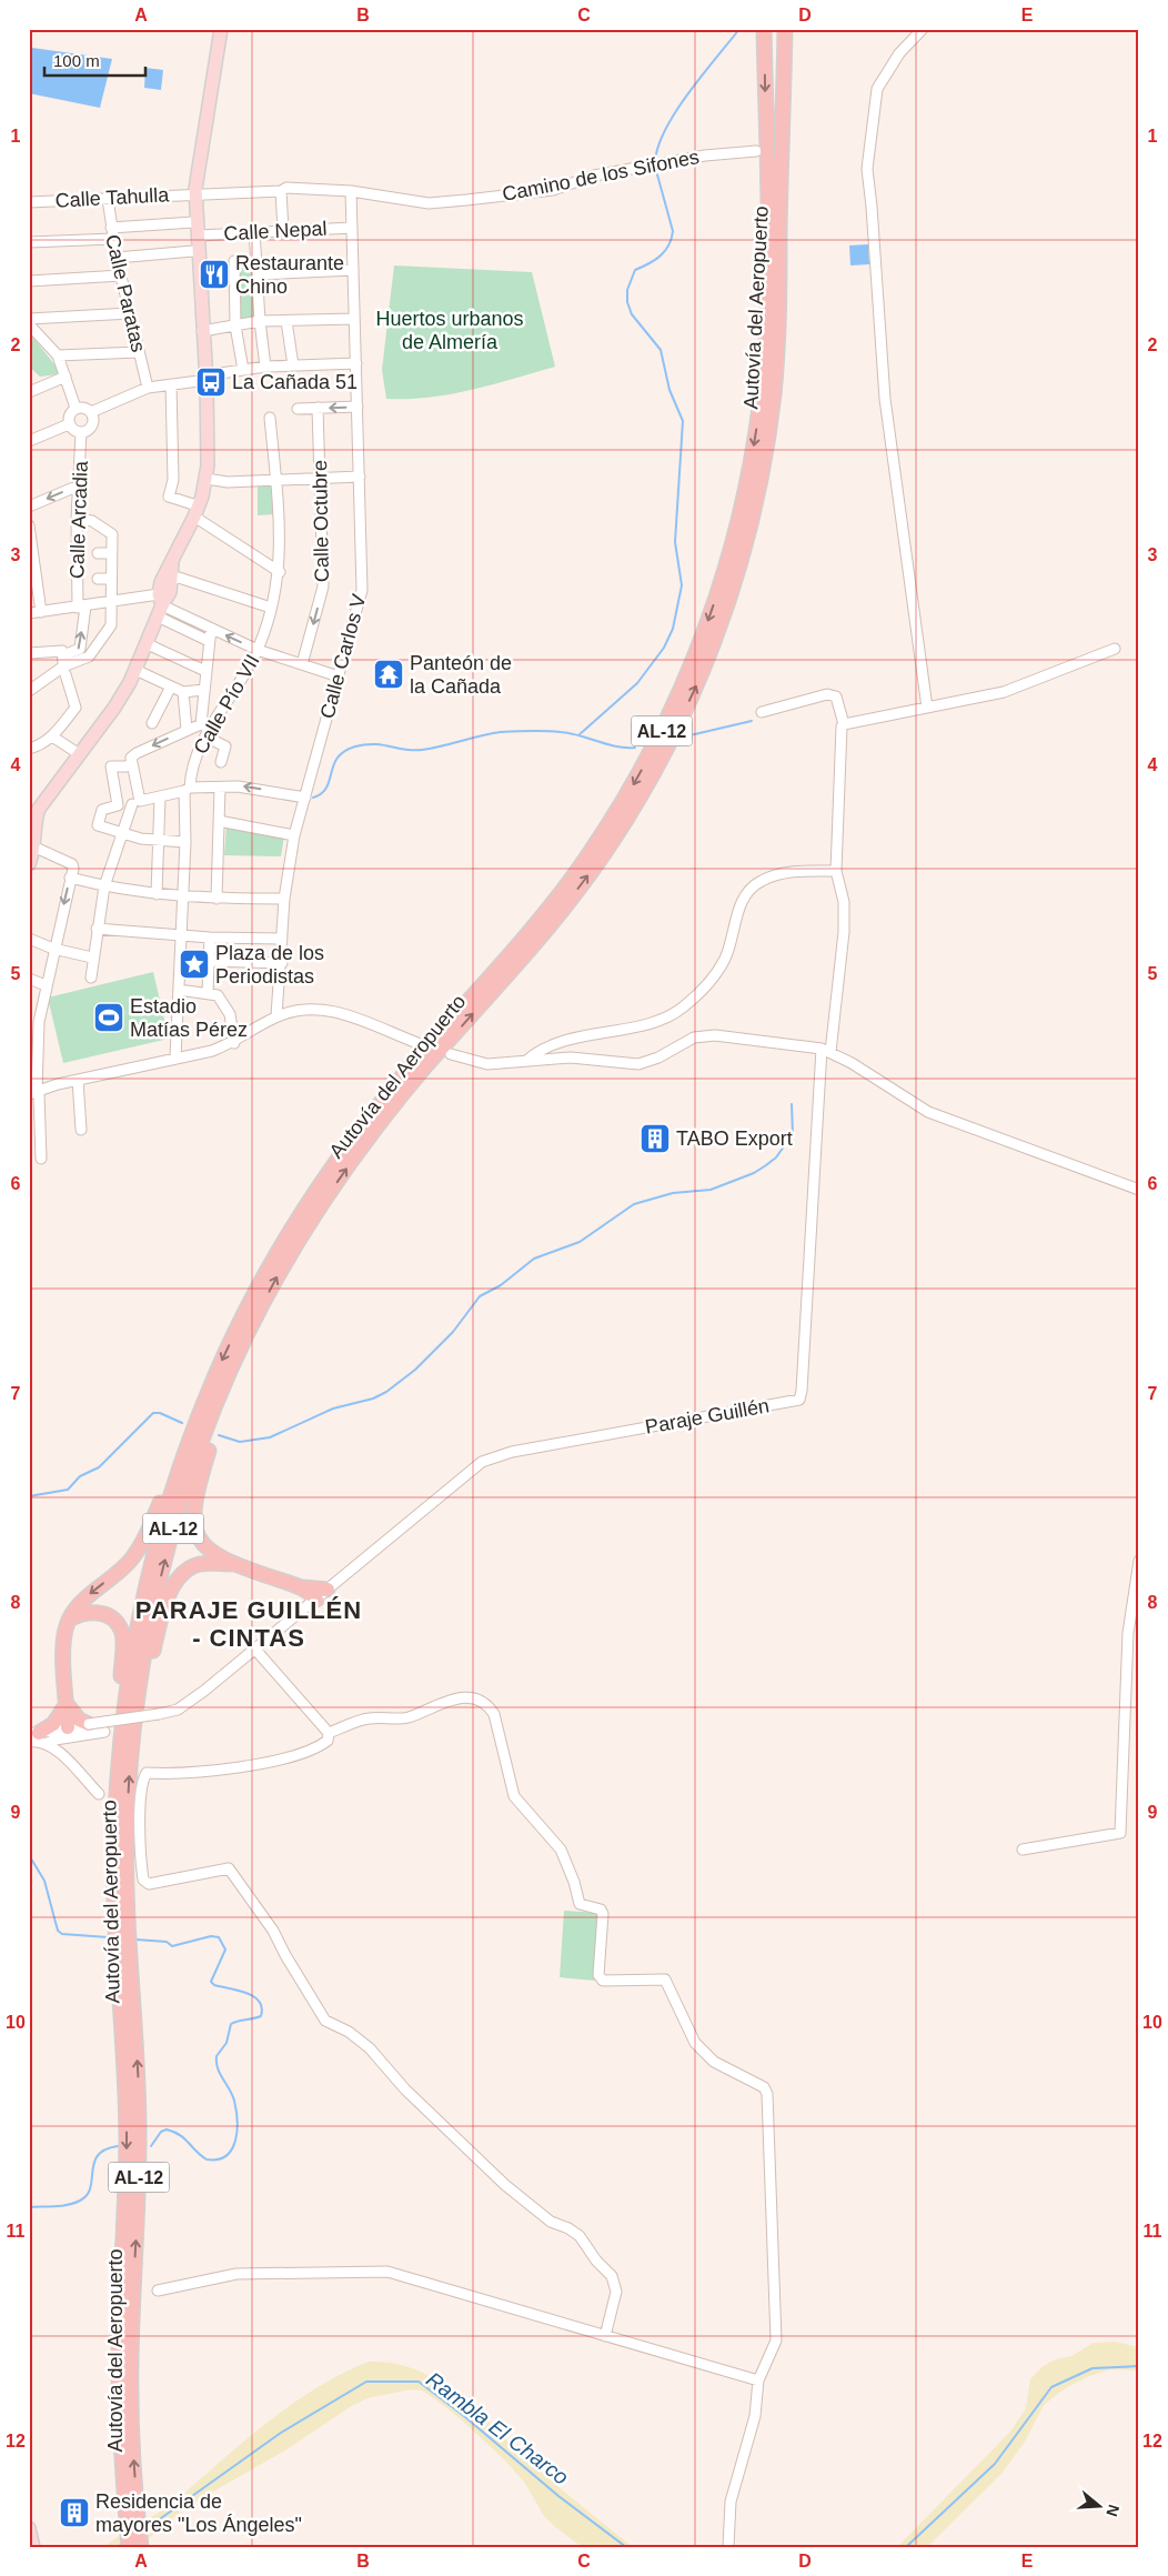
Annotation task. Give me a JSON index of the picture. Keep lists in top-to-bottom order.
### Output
{
  "streets": {
    "highway": ["Autovía del Aeropuerto", "AL-12"],
    "street": [
      "Camino de los Sifones",
      "Calle Tahulla",
      "Calle Nepal",
      "Calle Paratas",
      "Calle Arcadia",
      "Calle Octubre",
      "Calle Carlos V",
      "Calle Pío VII",
      "Paraje Guillén"
    ]
  },
  "crossings": [
    ["Camino de los Sifones", "Calle Tahulla"],
    ["Camino de los Sifones", "Calle Carlos V"],
    ["Calle Tahulla", "Calle Paratas"],
    ["Calle Nepal", "Calle Carlos V"]
  ],
  "one_way": ["Calle Octubre"],
  "districts": ["PARAJE GUILLÉN - CINTAS"],
  "water": ["Rambla El Charco"],
  "parks": ["Huertos urbanos de Almería"],
  "places": {
    "restaurant": ["Restaurante Chino"],
    "bus stop": ["La Cañada 51"],
    "temple": ["Panteón de la Cañada"],
    "place": ["Plaza de los Periodistas"],
    "sports": ["Estadio Matías Pérez"],
    "building": ["TABO Export", "Residencia de mayores \"Los Ángeles\""]
  },
  "scale_bar": "100 m",
  "north": "right",
  "grid": {
    "columns": [
      "A",
      "B",
      "C",
      "D",
      "E"
    ],
    "rows": [
      "1",
      "2",
      "3",
      "4",
      "5",
      "6",
      "7",
      "8",
      "9",
      "10",
      "11",
      "12"
    ]
  }
}
